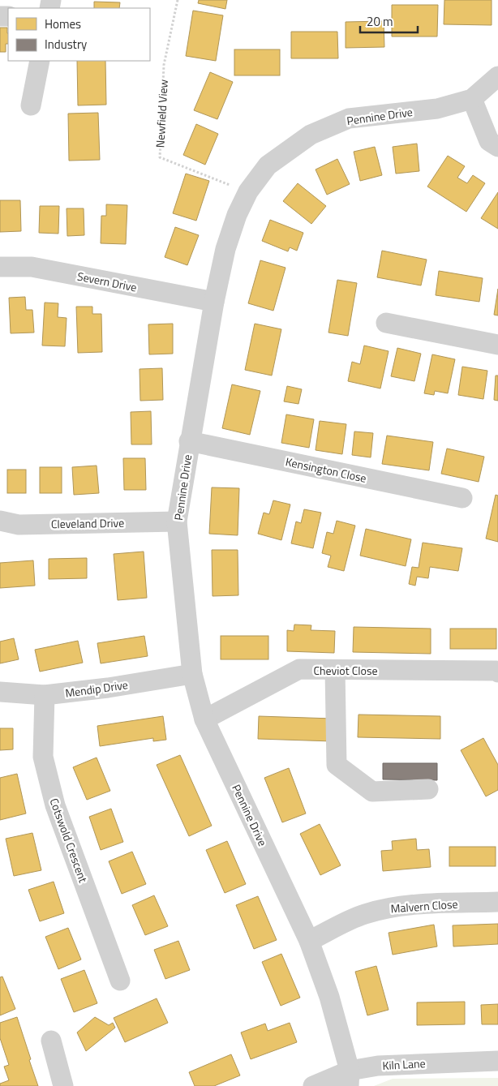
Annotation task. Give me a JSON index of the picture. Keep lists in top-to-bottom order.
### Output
{
  "streets": {
    "street": [
      "Pennine Drive",
      "Severn Drive",
      "Kensington Close",
      "Cleveland Drive",
      "Cheviot Close",
      "Mendip Drive",
      "Cotswold Crescent",
      "Malvern Close",
      "Kiln Lane"
    ],
    "path": ["Newfield View"]
  },
  "crossings": [
    ["Newfield View", "Pennine Drive"],
    ["Pennine Drive", "Severn Drive"],
    ["Pennine Drive", "Kensington Close"],
    ["Pennine Drive", "Cleveland Drive"],
    ["Pennine Drive", "Cheviot Close"],
    ["Pennine Drive", "Mendip Drive"],
    ["Pennine Drive", "Malvern Close"],
    ["Pennine Drive", "Kiln Lane"],
    ["Mendip Drive", "Cotswold Crescent"]
  ],
  "legend": ["Homes", "Industry"],
  "scale_bar": "20 m"
}
